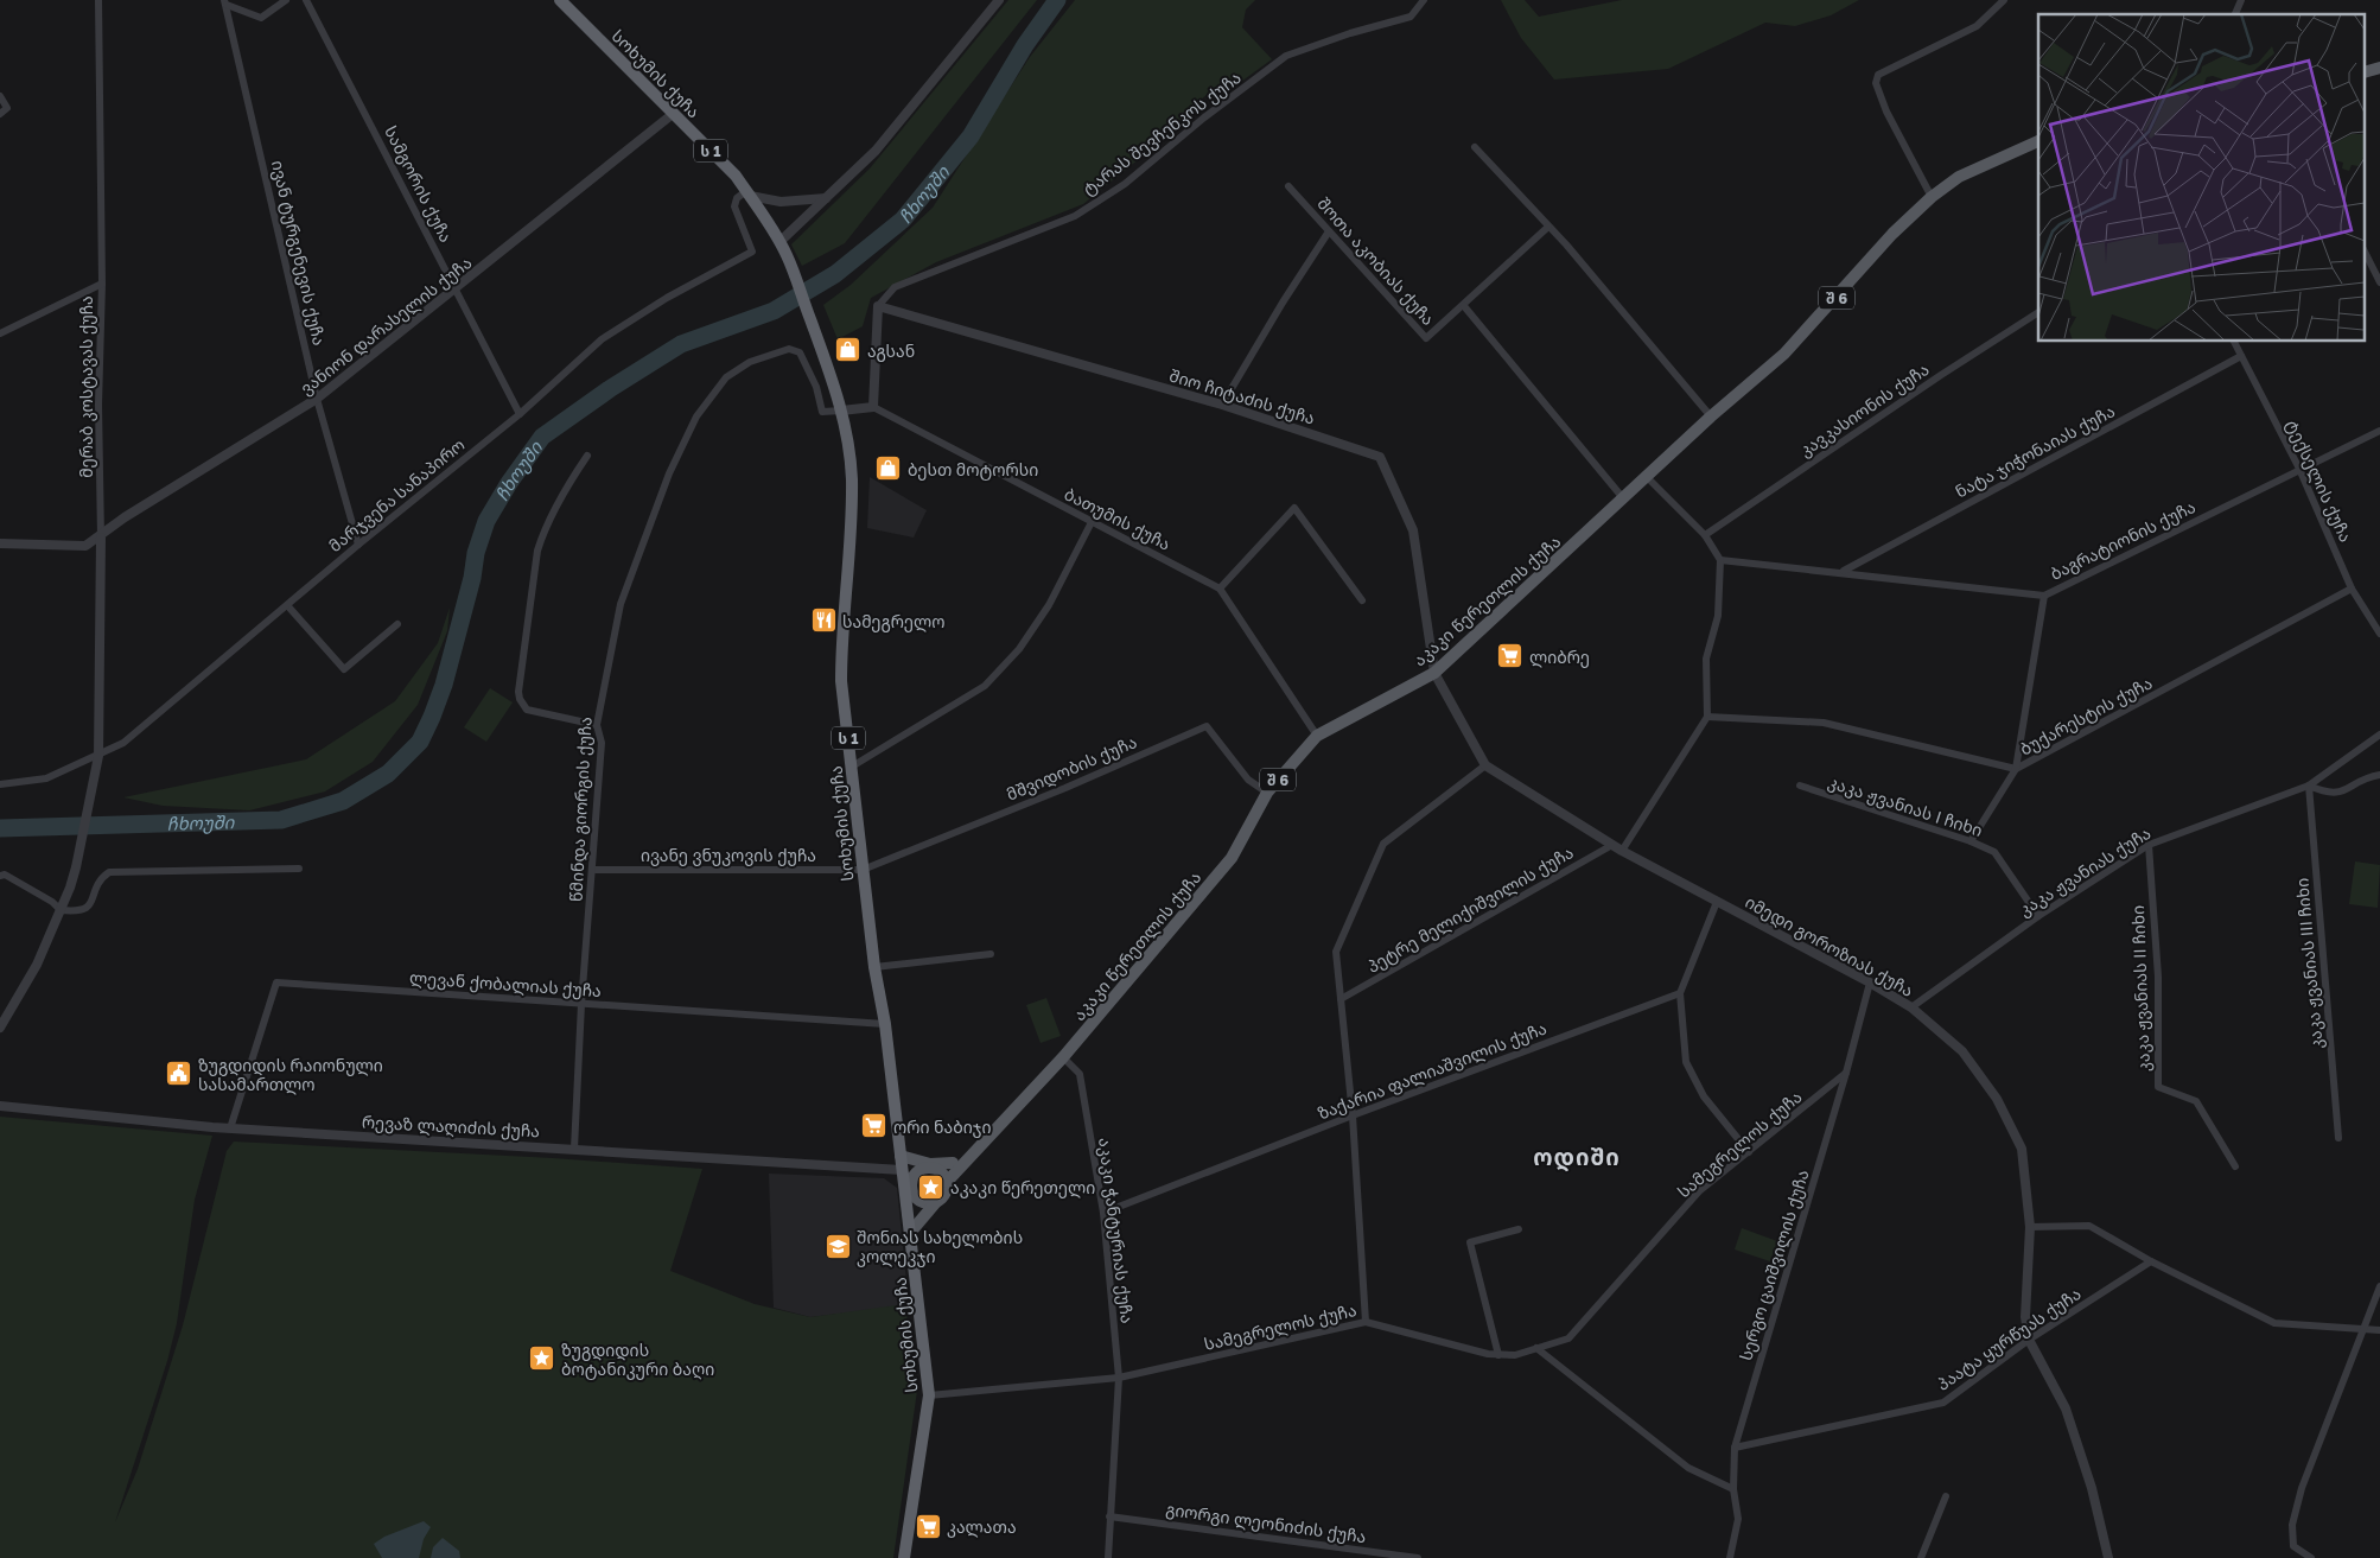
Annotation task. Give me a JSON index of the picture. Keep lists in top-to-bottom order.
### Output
{
  "streets": {
    "highway": ["სოხუმის ქუჩა", "ს 1"],
    "main road": ["შ 6", "აკაკი წერეთლის ქუჩა"],
    "street": [
      "ტარას შევჩენკოს ქუჩა",
      "სამგორის ქუჩა",
      "ივან ტურგენევის ქუჩა",
      "შოთა აკობიას ქუჩა",
      "ვანიონ დარასელის ქუჩა",
      "მერაბ კოსტავას ქუჩა",
      "შიო ჩიტაძის ქუჩა",
      "კავკასიონის ქუჩა",
      "ნატა ჯიჭონაიას ქუჩა",
      "ტექსელის ქუჩა",
      "მარჯვენა სანაპირო",
      "ბათუმის ქუჩა",
      "ბაგრატიონის ქუჩა",
      "ბუქარესტის ქუჩა",
      "მშვიდობის ქუჩა",
      "კაკა ჟვანიას I ჩიხი",
      "წმინდა გიორგის ქუჩა",
      "ივანე ვნუკოვის ქუჩა",
      "კაკა ჟვანიას ქუჩა",
      "პეტრე მელიქიშვილის ქუჩა",
      "იმედი გოროზიას ქუჩა",
      "კაკა ჟვანიას III ჩიხი",
      "ლევან ქობალიას ქუჩა",
      "კაკა ჟვანიას II ჩიხი",
      "ზაქარია ფალიაშვილის ქუჩა",
      "რევაზ ლაღიძის ქუჩა",
      "სამეგრელოს ქუჩა",
      "აკაკი ჭანტურიას ქუჩა",
      "სერგო ცაიშვილის ქუჩა",
      "პაატა ყურწუას ქუჩა",
      "გიორგი ლეონიძის ქუჩა"
    ]
  },
  "crossings": [
    ["სოხუმის ქუჩა", "შ 6"],
    ["სოხუმის ქუჩა", "ვანიონ დარასელის ქუჩა"],
    ["სოხუმის ქუჩა", "მარჯვენა სანაპირო"],
    ["სოხუმის ქუჩა", "მშვიდობის ქუჩა"],
    ["სოხუმის ქუჩა", "წმინდა გიორგის ქუჩა"],
    ["სოხუმის ქუჩა", "ივანე ვნუკოვის ქუჩა"],
    ["სოხუმის ქუჩა", "ლევან ქობალიას ქუჩა"],
    ["სოხუმის ქუჩა", "რევაზ ლაღიძის ქუჩა"],
    ["სოხუმის ქუჩა", "სამეგრელოს ქუჩა"],
    ["ტარას შევჩენკოს ქუჩა", "შიო ჩიტაძის ქუჩა"],
    ["სამგორის ქუჩა", "ვანიონ დარასელის ქუჩა"],
    ["სამგორის ქუჩა", "მარჯვენა სანაპირო"],
    ["ივან ტურგენევის ქუჩა", "ვანიონ დარასელის ქუჩა"],
    ["ივან ტურგენევის ქუჩა", "მარჯვენა სანაპირო"],
    ["შ 6", "აკაკი წერეთლის ქუჩა"],
    ["შ 6", "რევაზ ლაღიძის ქუჩა"],
    ["ვანიონ დარასელის ქუჩა", "მერაბ კოსტავას ქუჩა"],
    ["მერაბ კოსტავას ქუჩა", "მარჯვენა სანაპირო"],
    ["შიო ჩიტაძის ქუჩა", "აკაკი წერეთლის ქუჩა"],
    ["შიო ჩიტაძის ქუჩა", "იმედი გოროზიას ქუჩა"],
    ["ნატა ჯიჭონაიას ქუჩა", "ტექსელის ქუჩა"],
    ["ნატა ჯიჭონაიას ქუჩა", "ბაგრატიონის ქუჩა"],
    ["ტექსელის ქუჩა", "ბაგრატიონის ქუჩა"],
    ["ტექსელის ქუჩა", "ბუქარესტის ქუჩა"],
    ["ბათუმის ქუჩა", "აკაკი წერეთლის ქუჩა"],
    ["აკაკი წერეთლის ქუჩა", "მშვიდობის ქუჩა"],
    ["აკაკი წერეთლის ქუჩა", "იმედი გოროზიას ქუჩა"],
    ["აკაკი წერეთლის ქუჩა", "აკაკი ჭანტურიას ქუჩა"],
    ["მშვიდობის ქუჩა", "ივანე ვნუკოვის ქუჩა"],
    ["კაკა ჟვანიას I ჩიხი", "კაკა ჟვანიას ქუჩა"],
    ["წმინდა გიორგის ქუჩა", "ივანე ვნუკოვის ქუჩა"],
    ["წმინდა გიორგის ქუჩა", "ლევან ქობალიას ქუჩა"],
    ["წმინდა გიორგის ქუჩა", "რევაზ ლაღიძის ქუჩა"],
    ["კაკა ჟვანიას ქუჩა", "იმედი გოროზიას ქუჩა"],
    ["კაკა ჟვანიას ქუჩა", "კაკა ჟვანიას III ჩიხი"],
    ["კაკა ჟვანიას ქუჩა", "კაკა ჟვანიას II ჩიხი"],
    ["პეტრე მელიქიშვილის ქუჩა", "იმედი გოროზიას ქუჩა"],
    ["იმედი გოროზიას ქუჩა", "სერგო ცაიშვილის ქუჩა"],
    ["იმედი გოროზიას ქუჩა", "პაატა ყურწუას ქუჩა"],
    ["ლევან ქობალიას ქუჩა", "რევაზ ლაღიძის ქუჩა"],
    ["ზაქარია ფალიაშვილის ქუჩა", "აკაკი ჭანტურიას ქუჩა"],
    ["სამეგრელოს ქუჩა", "აკაკი ჭანტურიას ქუჩა"],
    ["სამეგრელოს ქუჩა", "სერგო ცაიშვილის ქუჩა"],
    ["აკაკი ჭანტურიას ქუჩა", "გიორგი ლეონიძის ქუჩა"],
    ["სერგო ცაიშვილის ქუჩა", "პაატა ყურწუას ქუჩა"]
  ],
  "districts": ["ოდიში"],
  "water": ["ჩხოუში"],
  "places": {
    "shop": ["აგსან", "ბესთ მოტორსი"],
    "restaurant": ["სამეგრელო"],
    "supermarket": ["ლიბრე", "ორი ნაბიჯი", "კალათა"],
    "public building": ["ზუგდიდის რაიონული სასამართლო"],
    "place": ["აკაკი წერეთელი", "ზუგდიდის ბოტანიკური ბაღი"],
    "school or university": ["შონიას სახელობის კოლეკჯი"]
  }
}
